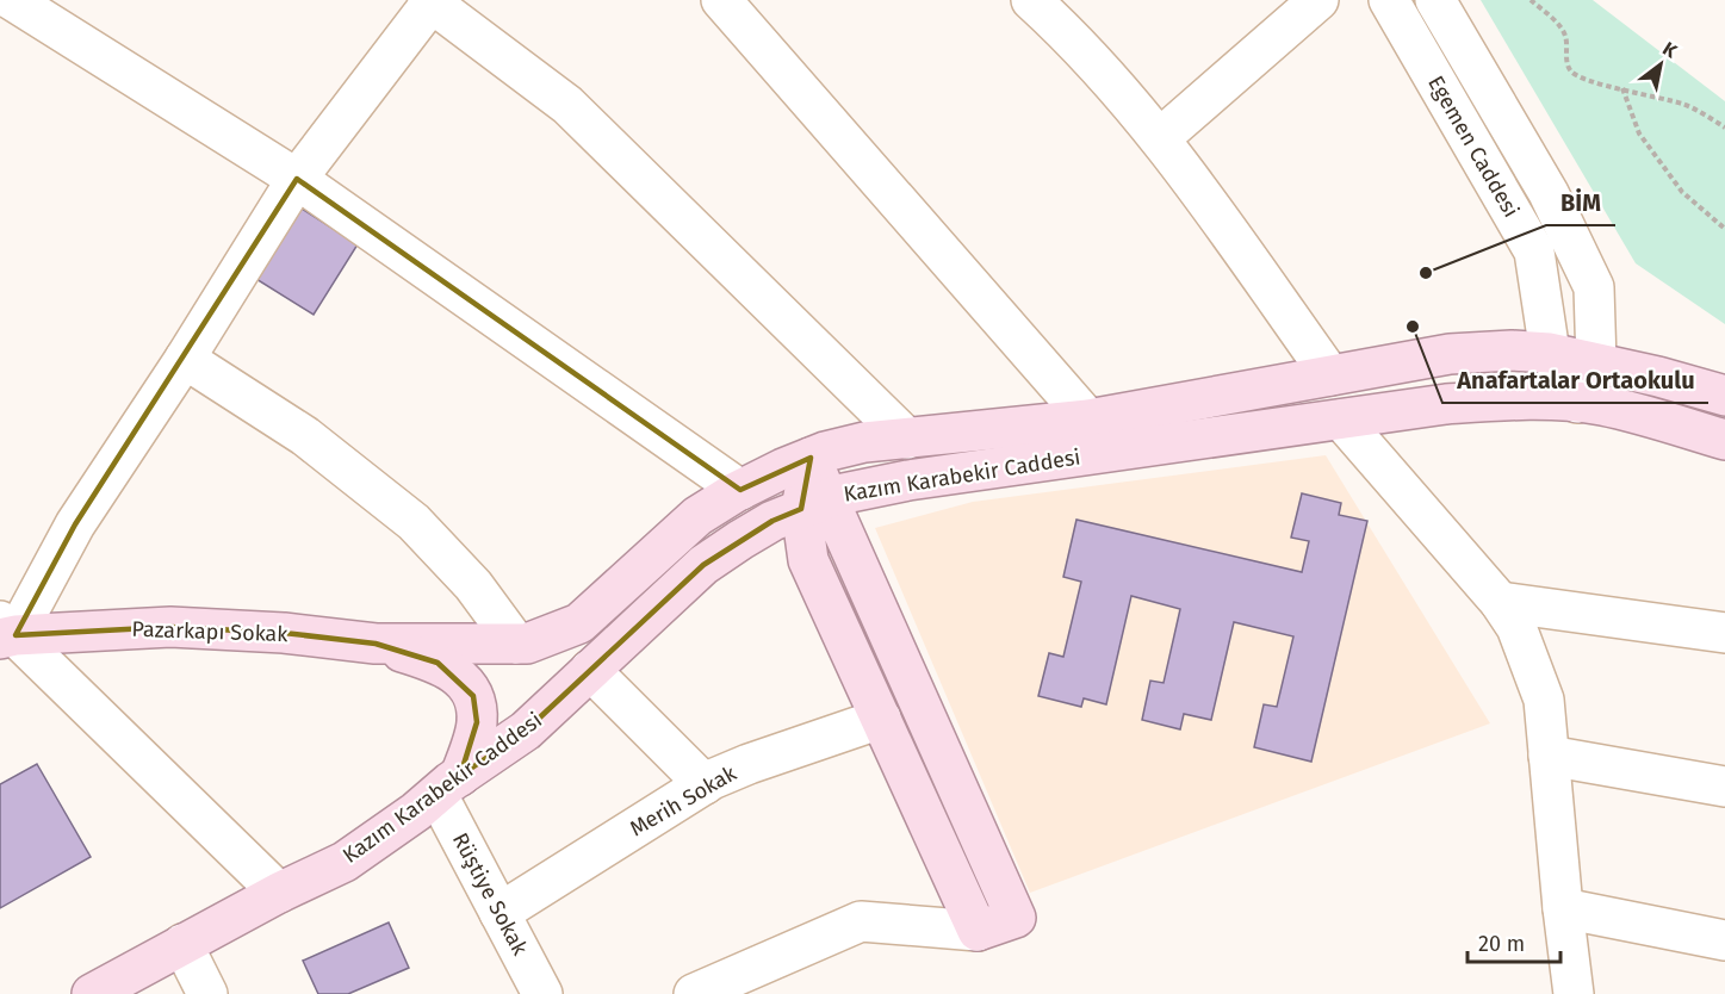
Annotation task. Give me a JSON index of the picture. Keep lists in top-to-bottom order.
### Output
{
  "streets": {
    "main road": ["Kazım Karabekir Caddesi", "Pazarkapı Sokak"],
    "street": ["Egemen Caddesi", "Merih Sokak", "Rüştiye Sokak"]
  },
  "crossings": [
    ["Egemen Caddesi", "Kazım Karabekir Caddesi"],
    ["Kazım Karabekir Caddesi", "Pazarkapı Sokak"],
    ["Kazım Karabekir Caddesi", "Rüştiye Sokak"],
    ["Merih Sokak", "Rüştiye Sokak"]
  ],
  "places": ["BİM", "Anafartalar Ortaokulu"],
  "scale_bar": "20 m",
  "north": "top right"
}
